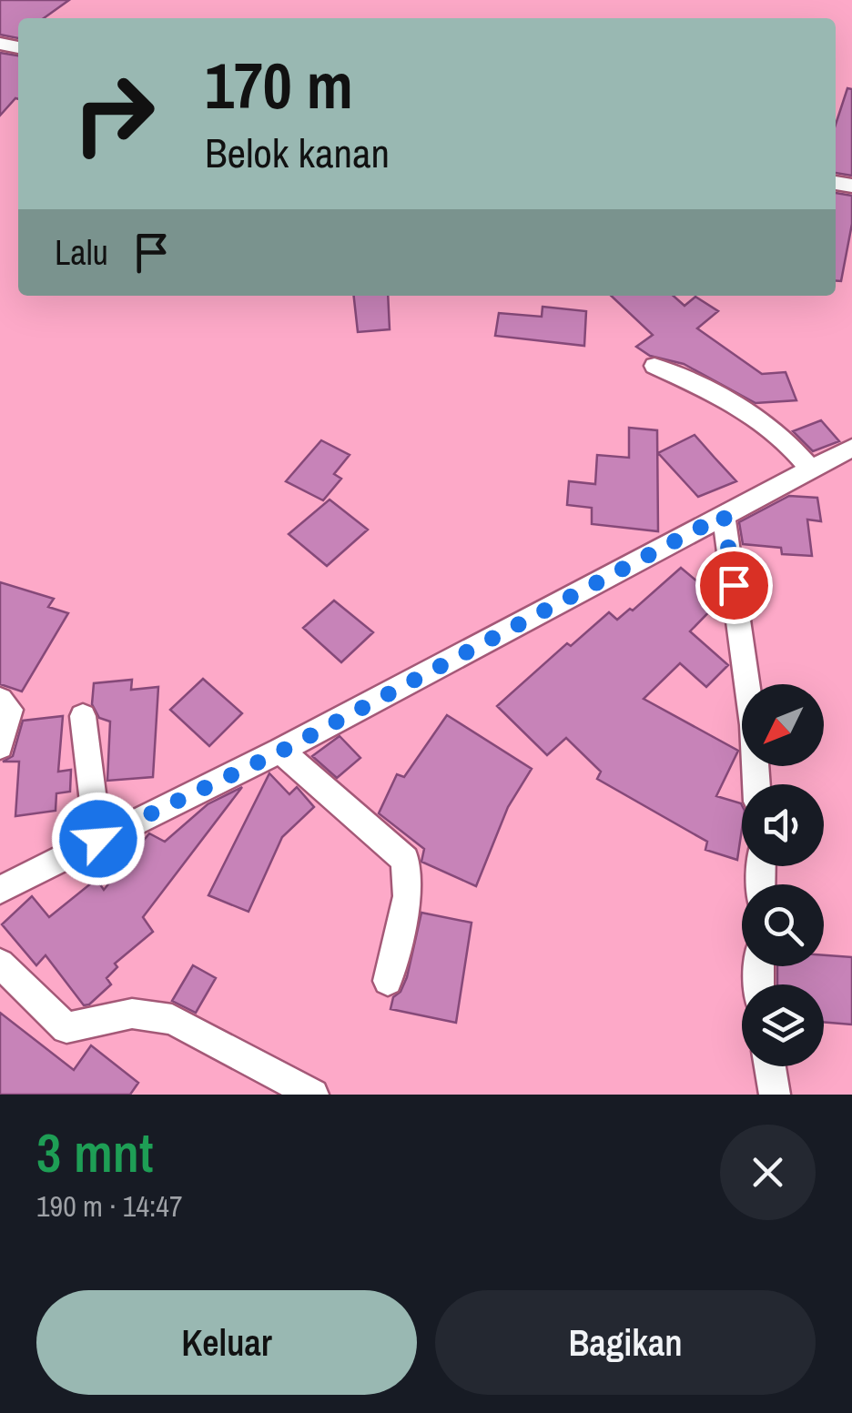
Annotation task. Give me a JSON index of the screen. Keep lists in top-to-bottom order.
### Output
{
  "north": "bottom left",
  "page": {
    "turn": ["170 m", "Belok kanan"],
    "then": "Lalu",
    "heading": ["3 mnt", "190 m · 14:47"],
    "buttons": ["Keluar", "Bagikan"]
  }
}
